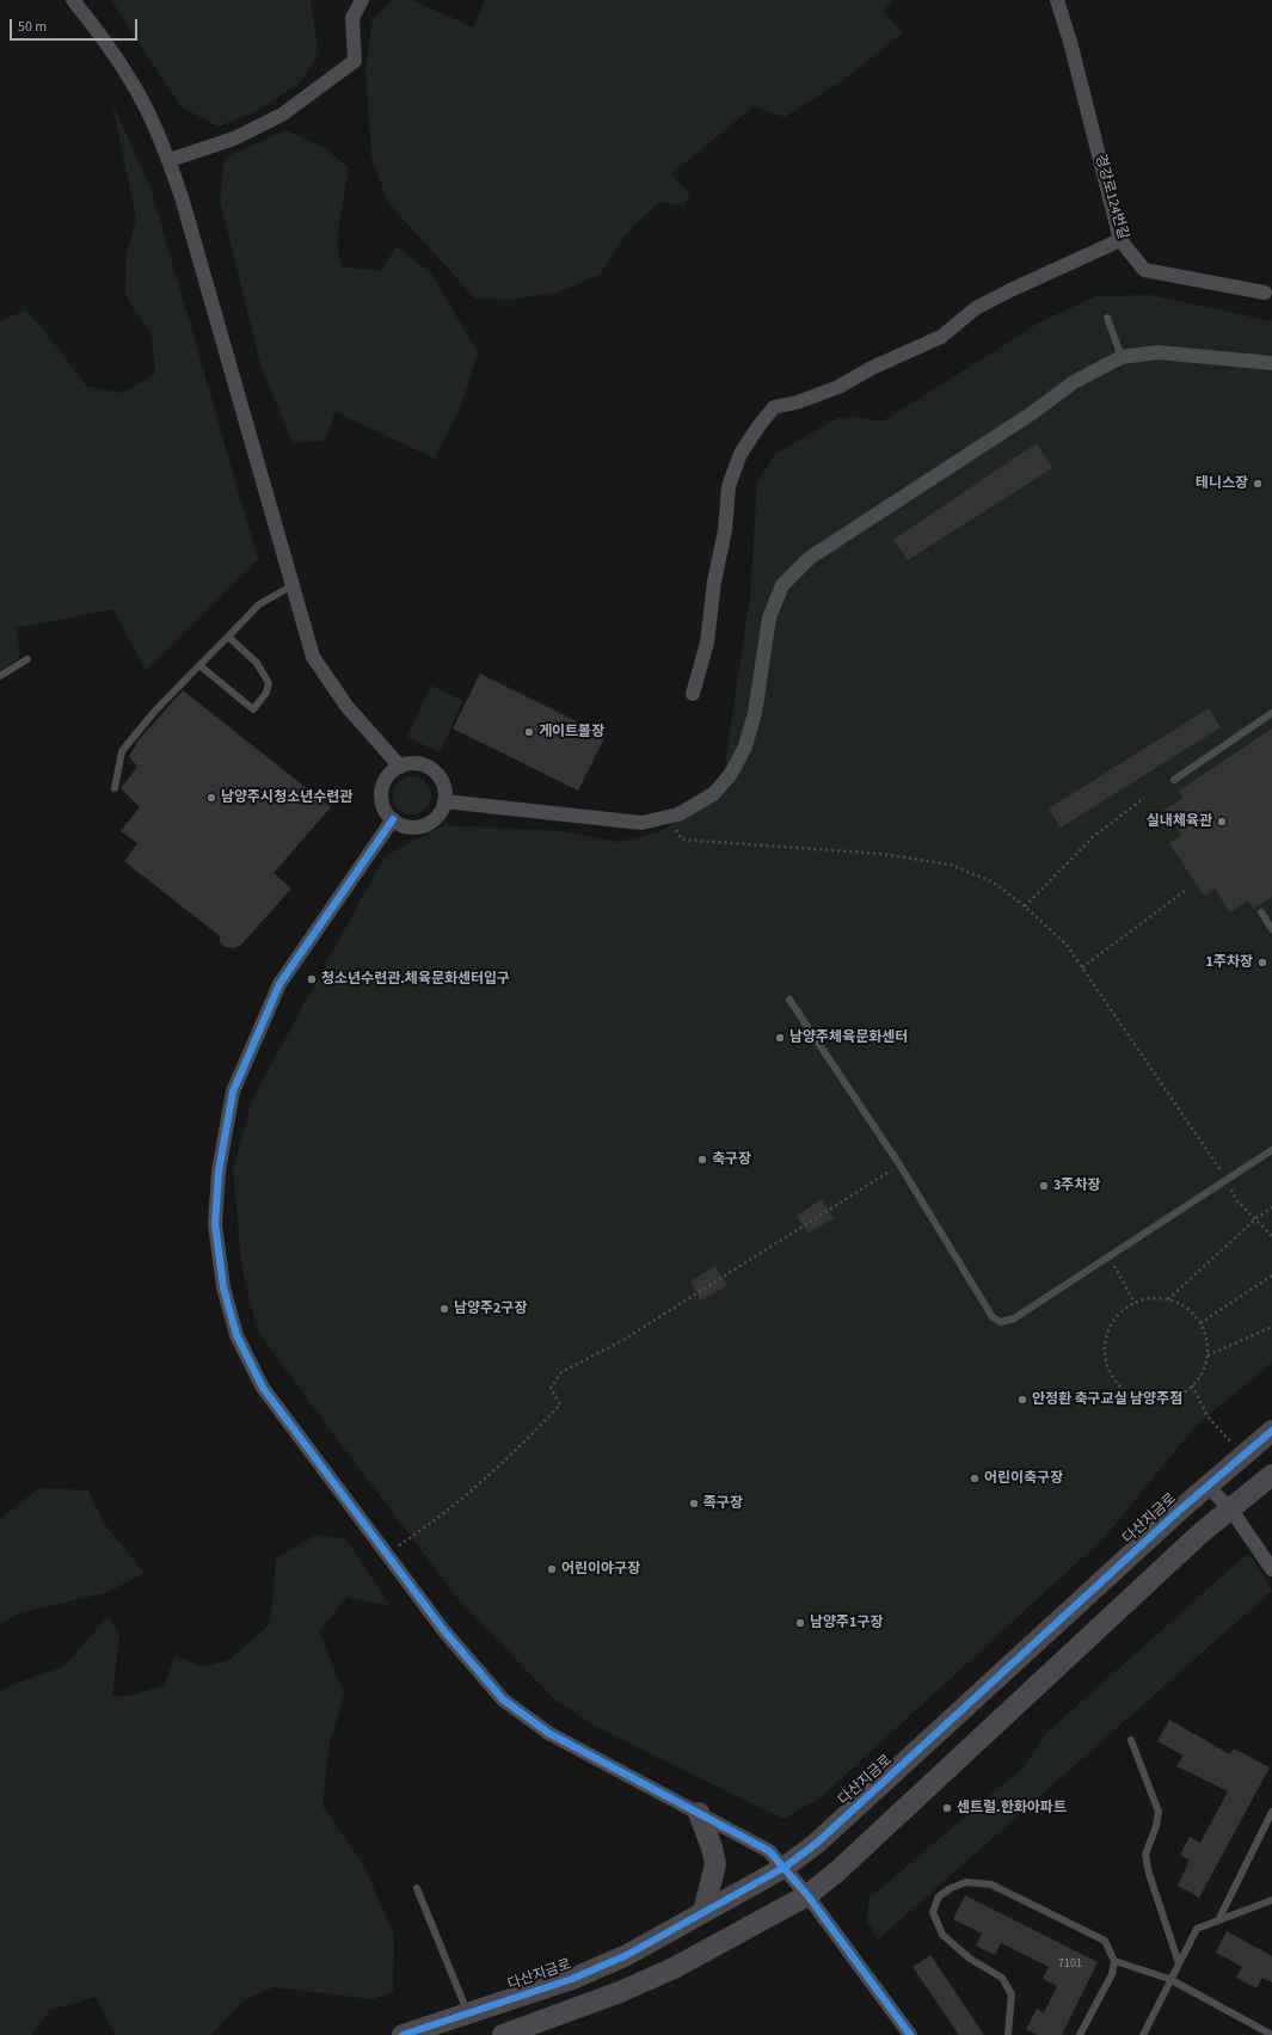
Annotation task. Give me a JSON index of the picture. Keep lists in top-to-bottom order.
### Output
{
  "streets": {
    "street": ["경강로124번길", "다산지금로"]
  },
  "places": [
    "테니스장",
    "게이트볼장",
    "남양주시청소년수련관",
    "실내체육관",
    "1주차장",
    "청소년수련관.체육문화센터입구",
    "남양주체육문화센터",
    "축구장",
    "3주차장",
    "남양주2구장",
    "안정환 축구교실 남양주점",
    "어린이축구장",
    "족구장",
    "어린이야구장",
    "남양주1구장",
    "센트럴.한화아파트"
  ],
  "house_numbers": ["7101"],
  "scale_bar": "50 m"
}
